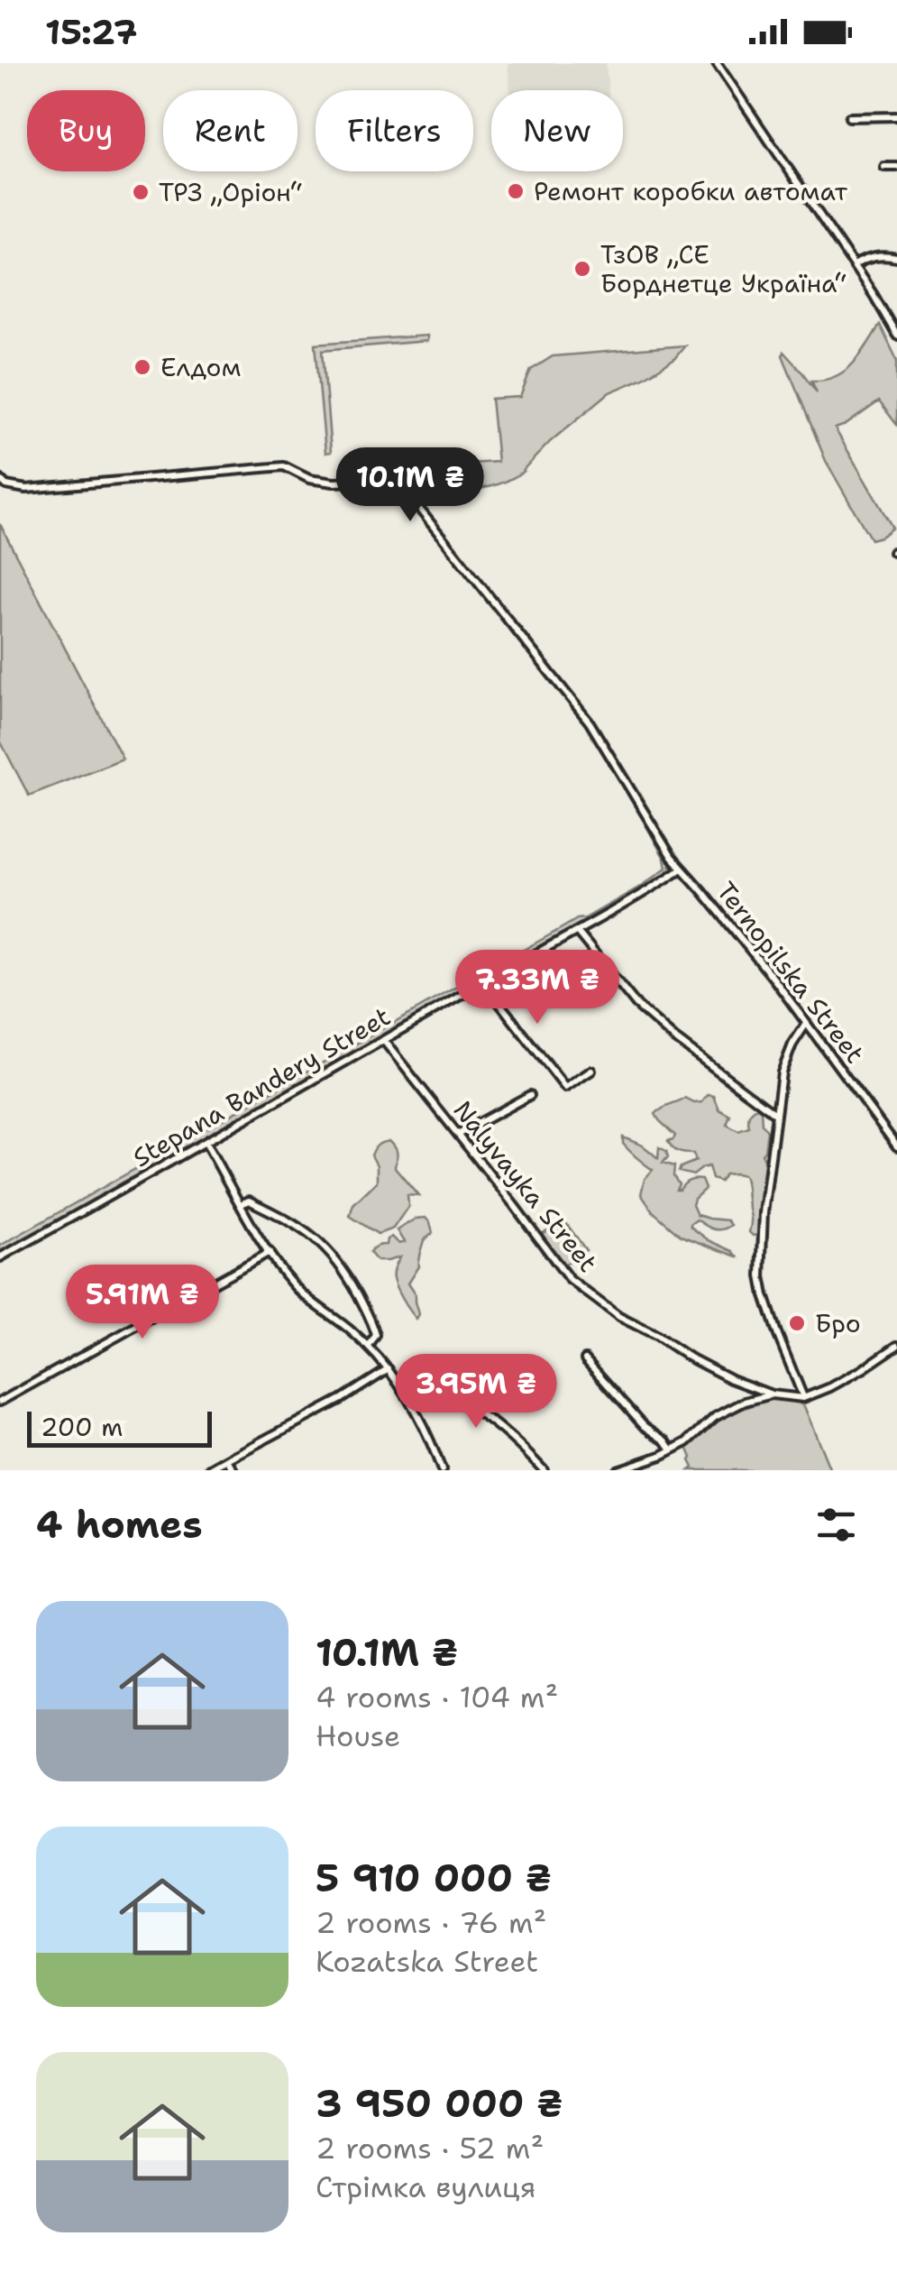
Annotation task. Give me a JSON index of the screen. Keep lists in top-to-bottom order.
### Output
{
  "streets": {
    "street": ["Ternopilska Street", "Stepana Bandery Street", "Nalyvayka Street"]
  },
  "crossings": [
    ["Ternopilska Street", "Stepana Bandery Street"],
    ["Stepana Bandery Street", "Nalyvayka Street"]
  ],
  "places": [
    "Ремонт коробки автомат",
    "ТРЗ „Оріон“",
    "ТзОВ „СЕ Борднетце Україна“",
    "Елдом",
    "Бро"
  ],
  "scale_bar": "200 m",
  "page": {
    "status": "15:27",
    "chip": [
      "Buy",
      "Rent",
      "Filters",
      "New"
    ],
    "price": [
      "10.1M ₴",
      "7.33M ₴",
      "5.91M ₴",
      "3.95M ₴"
    ],
    "scale": "200 m",
    "heading": "4 homes",
    "list": [
      {
        "name": "10.1M ₴",
        "note": "4 rooms · 104 m² · House"
      },
      {
        "name": "5 910 000 ₴",
        "note": "2 rooms · 76 m² · Kozatska Street"
      },
      {
        "name": "3 950 000 ₴",
        "note": "2 rooms · 52 m² · Стрімка вулиця"
      }
    ]
  }
}
